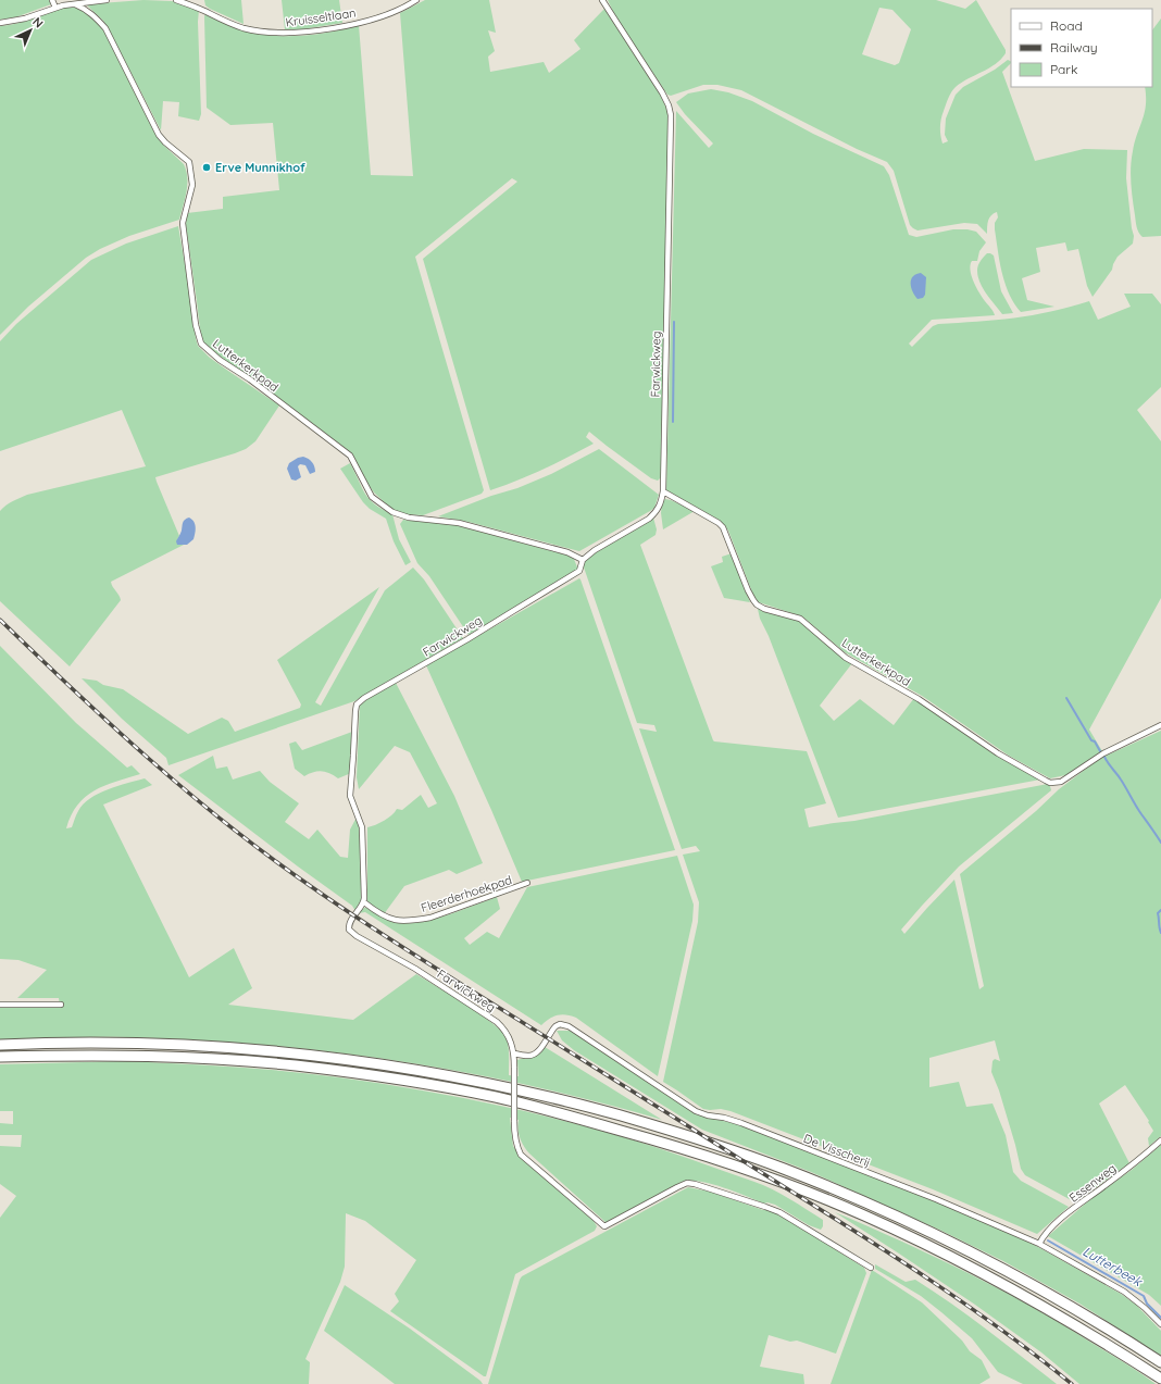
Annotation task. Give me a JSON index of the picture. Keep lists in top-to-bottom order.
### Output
{
  "streets": {
    "street": [
      "Kruisseltlaan",
      "Farwickweg",
      "Lutterkerkpad",
      "Fleerderhoekpad",
      "De Visscherij",
      "Essenweg"
    ]
  },
  "crossings": [
    ["Farwickweg", "Lutterkerkpad"],
    ["Farwickweg", "Fleerderhoekpad"],
    ["Farwickweg", "De Visscherij"],
    ["De Visscherij", "Essenweg"]
  ],
  "water": ["Lutterbeek"],
  "places": ["Erve Munnikhof"],
  "legend": ["Road", "Railway", "Park"],
  "north": "top right"
}
